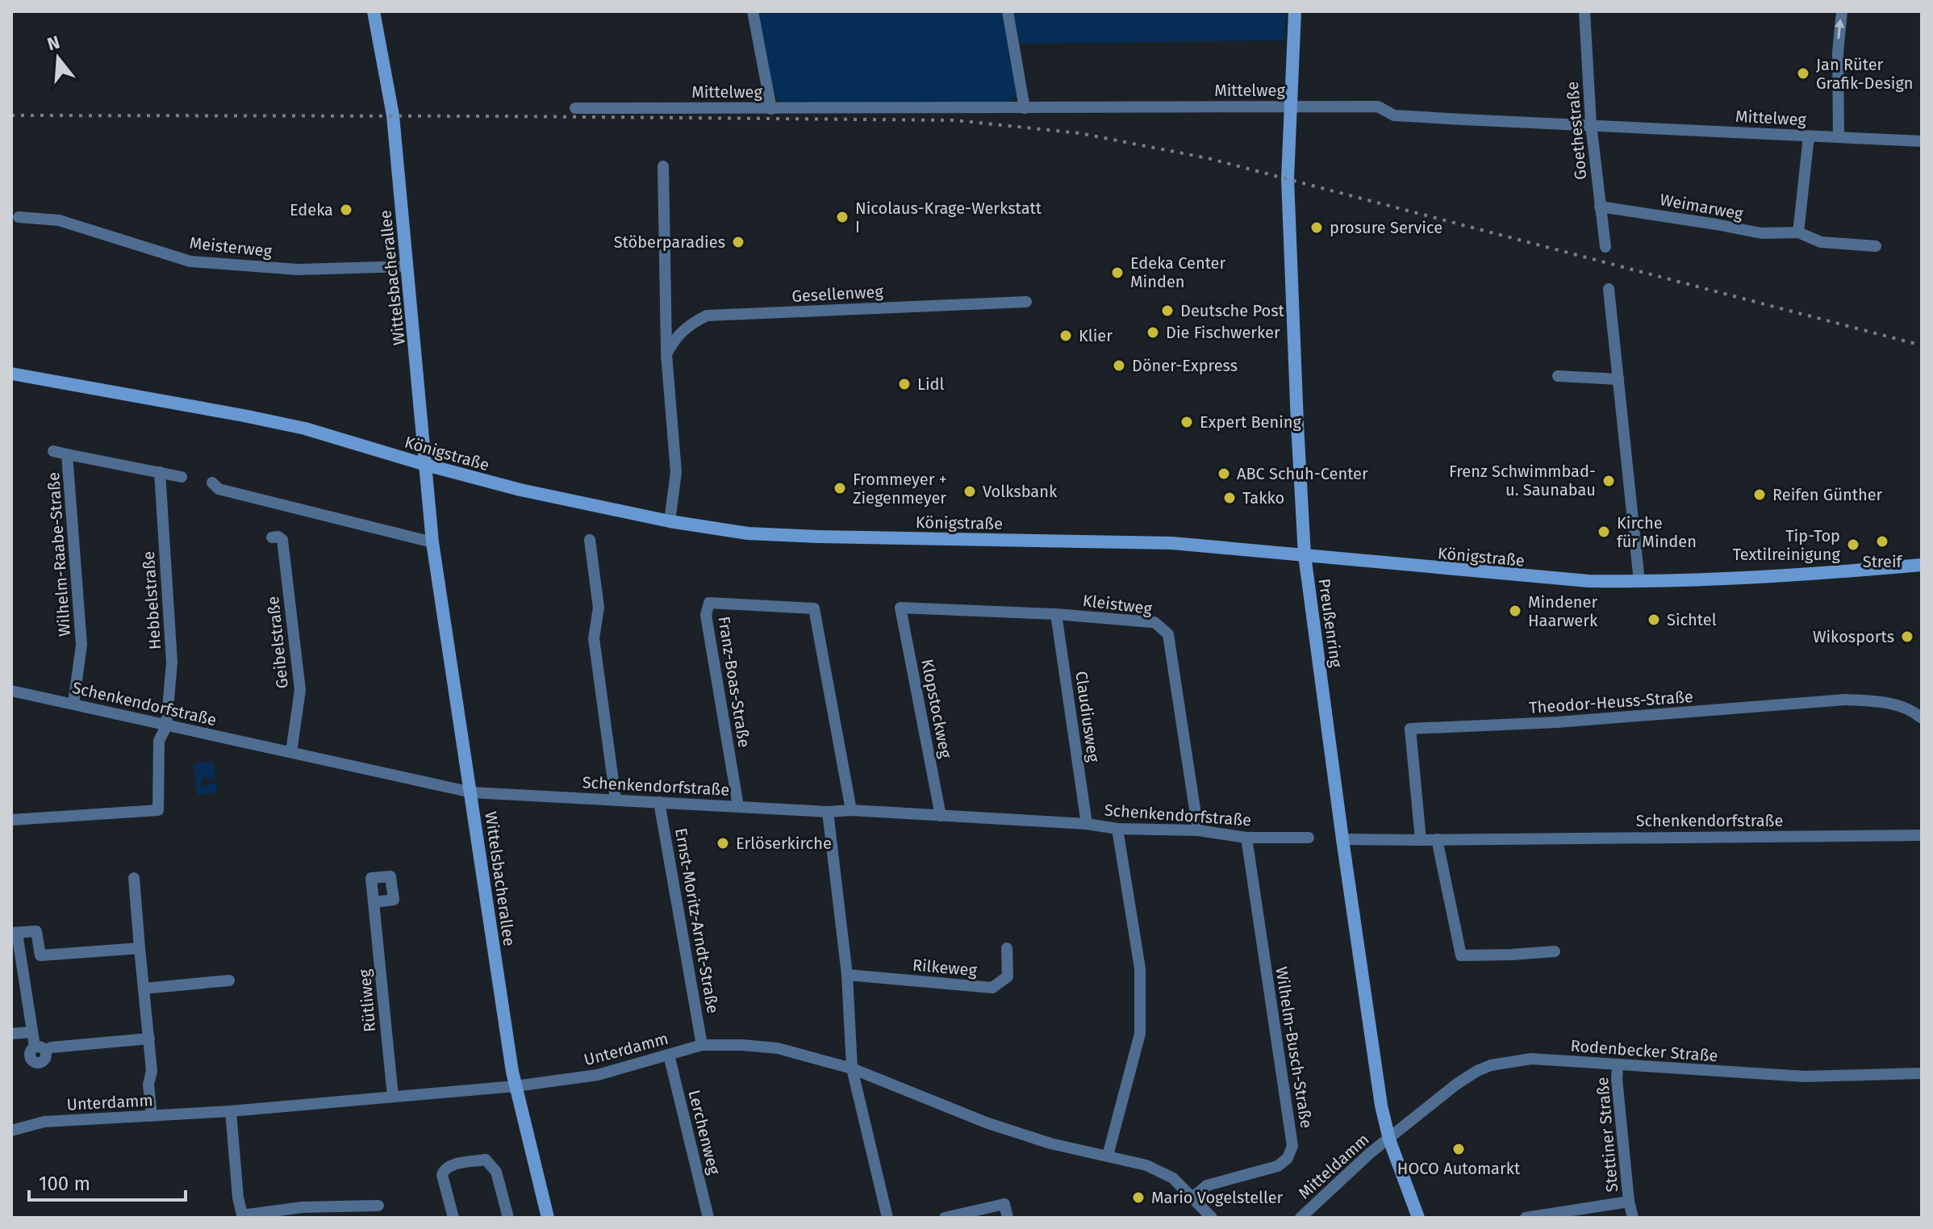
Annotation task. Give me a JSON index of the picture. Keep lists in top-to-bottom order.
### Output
{
  "streets": {
    "street": [
      "Mittelweg",
      "Goethestraße",
      "Weimarweg",
      "Meisterweg",
      "Wittelsbacherallee",
      "Gesellenweg",
      "Königstraße",
      "Wilhelm-Raabe-Straße",
      "Hebbelstraße",
      "Kleistweg",
      "Preußenring",
      "Geibelstraße",
      "Franz-Boas-Straße",
      "Theodor-Heuss-Straße",
      "Schenkendorfstraße",
      "Klopstockweg",
      "Claudiusweg",
      "Ernst-Moritz-Arndt-Straße",
      "Rilkeweg",
      "Rütliweg",
      "Wilhelm-Busch-Straße",
      "Unterdamm",
      "Rodenbecker Straße",
      "Lerchenweg",
      "Stettiner Straße",
      "Mitteldamm"
    ]
  },
  "crossings": [
    ["Mittelweg", "Goethestraße"],
    ["Mittelweg", "Preußenring"],
    ["Goethestraße", "Weimarweg"],
    ["Meisterweg", "Wittelsbacherallee"],
    ["Wittelsbacherallee", "Königstraße"],
    ["Wittelsbacherallee", "Schenkendorfstraße"],
    ["Wittelsbacherallee", "Unterdamm"],
    ["Königstraße", "Preußenring"],
    ["Wilhelm-Raabe-Straße", "Schenkendorfstraße"],
    ["Hebbelstraße", "Schenkendorfstraße"],
    ["Kleistweg", "Schenkendorfstraße"],
    ["Kleistweg", "Klopstockweg"],
    ["Kleistweg", "Claudiusweg"],
    ["Preußenring", "Schenkendorfstraße"],
    ["Preußenring", "Rodenbecker Straße"],
    ["Preußenring", "Mitteldamm"],
    ["Geibelstraße", "Schenkendorfstraße"],
    ["Franz-Boas-Straße", "Schenkendorfstraße"],
    ["Theodor-Heuss-Straße", "Schenkendorfstraße"],
    ["Schenkendorfstraße", "Klopstockweg"],
    ["Schenkendorfstraße", "Claudiusweg"],
    ["Schenkendorfstraße", "Ernst-Moritz-Arndt-Straße"],
    ["Schenkendorfstraße", "Wilhelm-Busch-Straße"],
    ["Ernst-Moritz-Arndt-Straße", "Unterdamm"],
    ["Rütliweg", "Unterdamm"],
    ["Wilhelm-Busch-Straße", "Unterdamm"],
    ["Unterdamm", "Lerchenweg"],
    ["Rodenbecker Straße", "Stettiner Straße"],
    ["Rodenbecker Straße", "Mitteldamm"]
  ],
  "places": [
    "Jan Rüter Grafik-Design",
    "Edeka",
    "Nicolaus-Krage-Werkstatt I",
    "prosure Service",
    "Stöberparadies",
    "Edeka Center Minden",
    "Deutsche Post",
    "Die Fischwerker",
    "Klier",
    "Döner-Express",
    "Lidl",
    "Expert Bening",
    "ABC Schuh-Center",
    "Frenz Schwimmbad- u. Saunabau",
    "Frommeyer + Ziegenmeyer",
    "Volksbank",
    "Reifen Günther",
    "Takko",
    "Kirche für Minden",
    "Streif",
    "Tip-Top Textilreinigung",
    "Mindener Haarwerk",
    "Sichtel",
    "Wikosports",
    "Erlöserkirche",
    "HOCO Automarkt",
    "Mario Vogelsteller"
  ],
  "scale_bar": "100 m",
  "north": "top"
}
